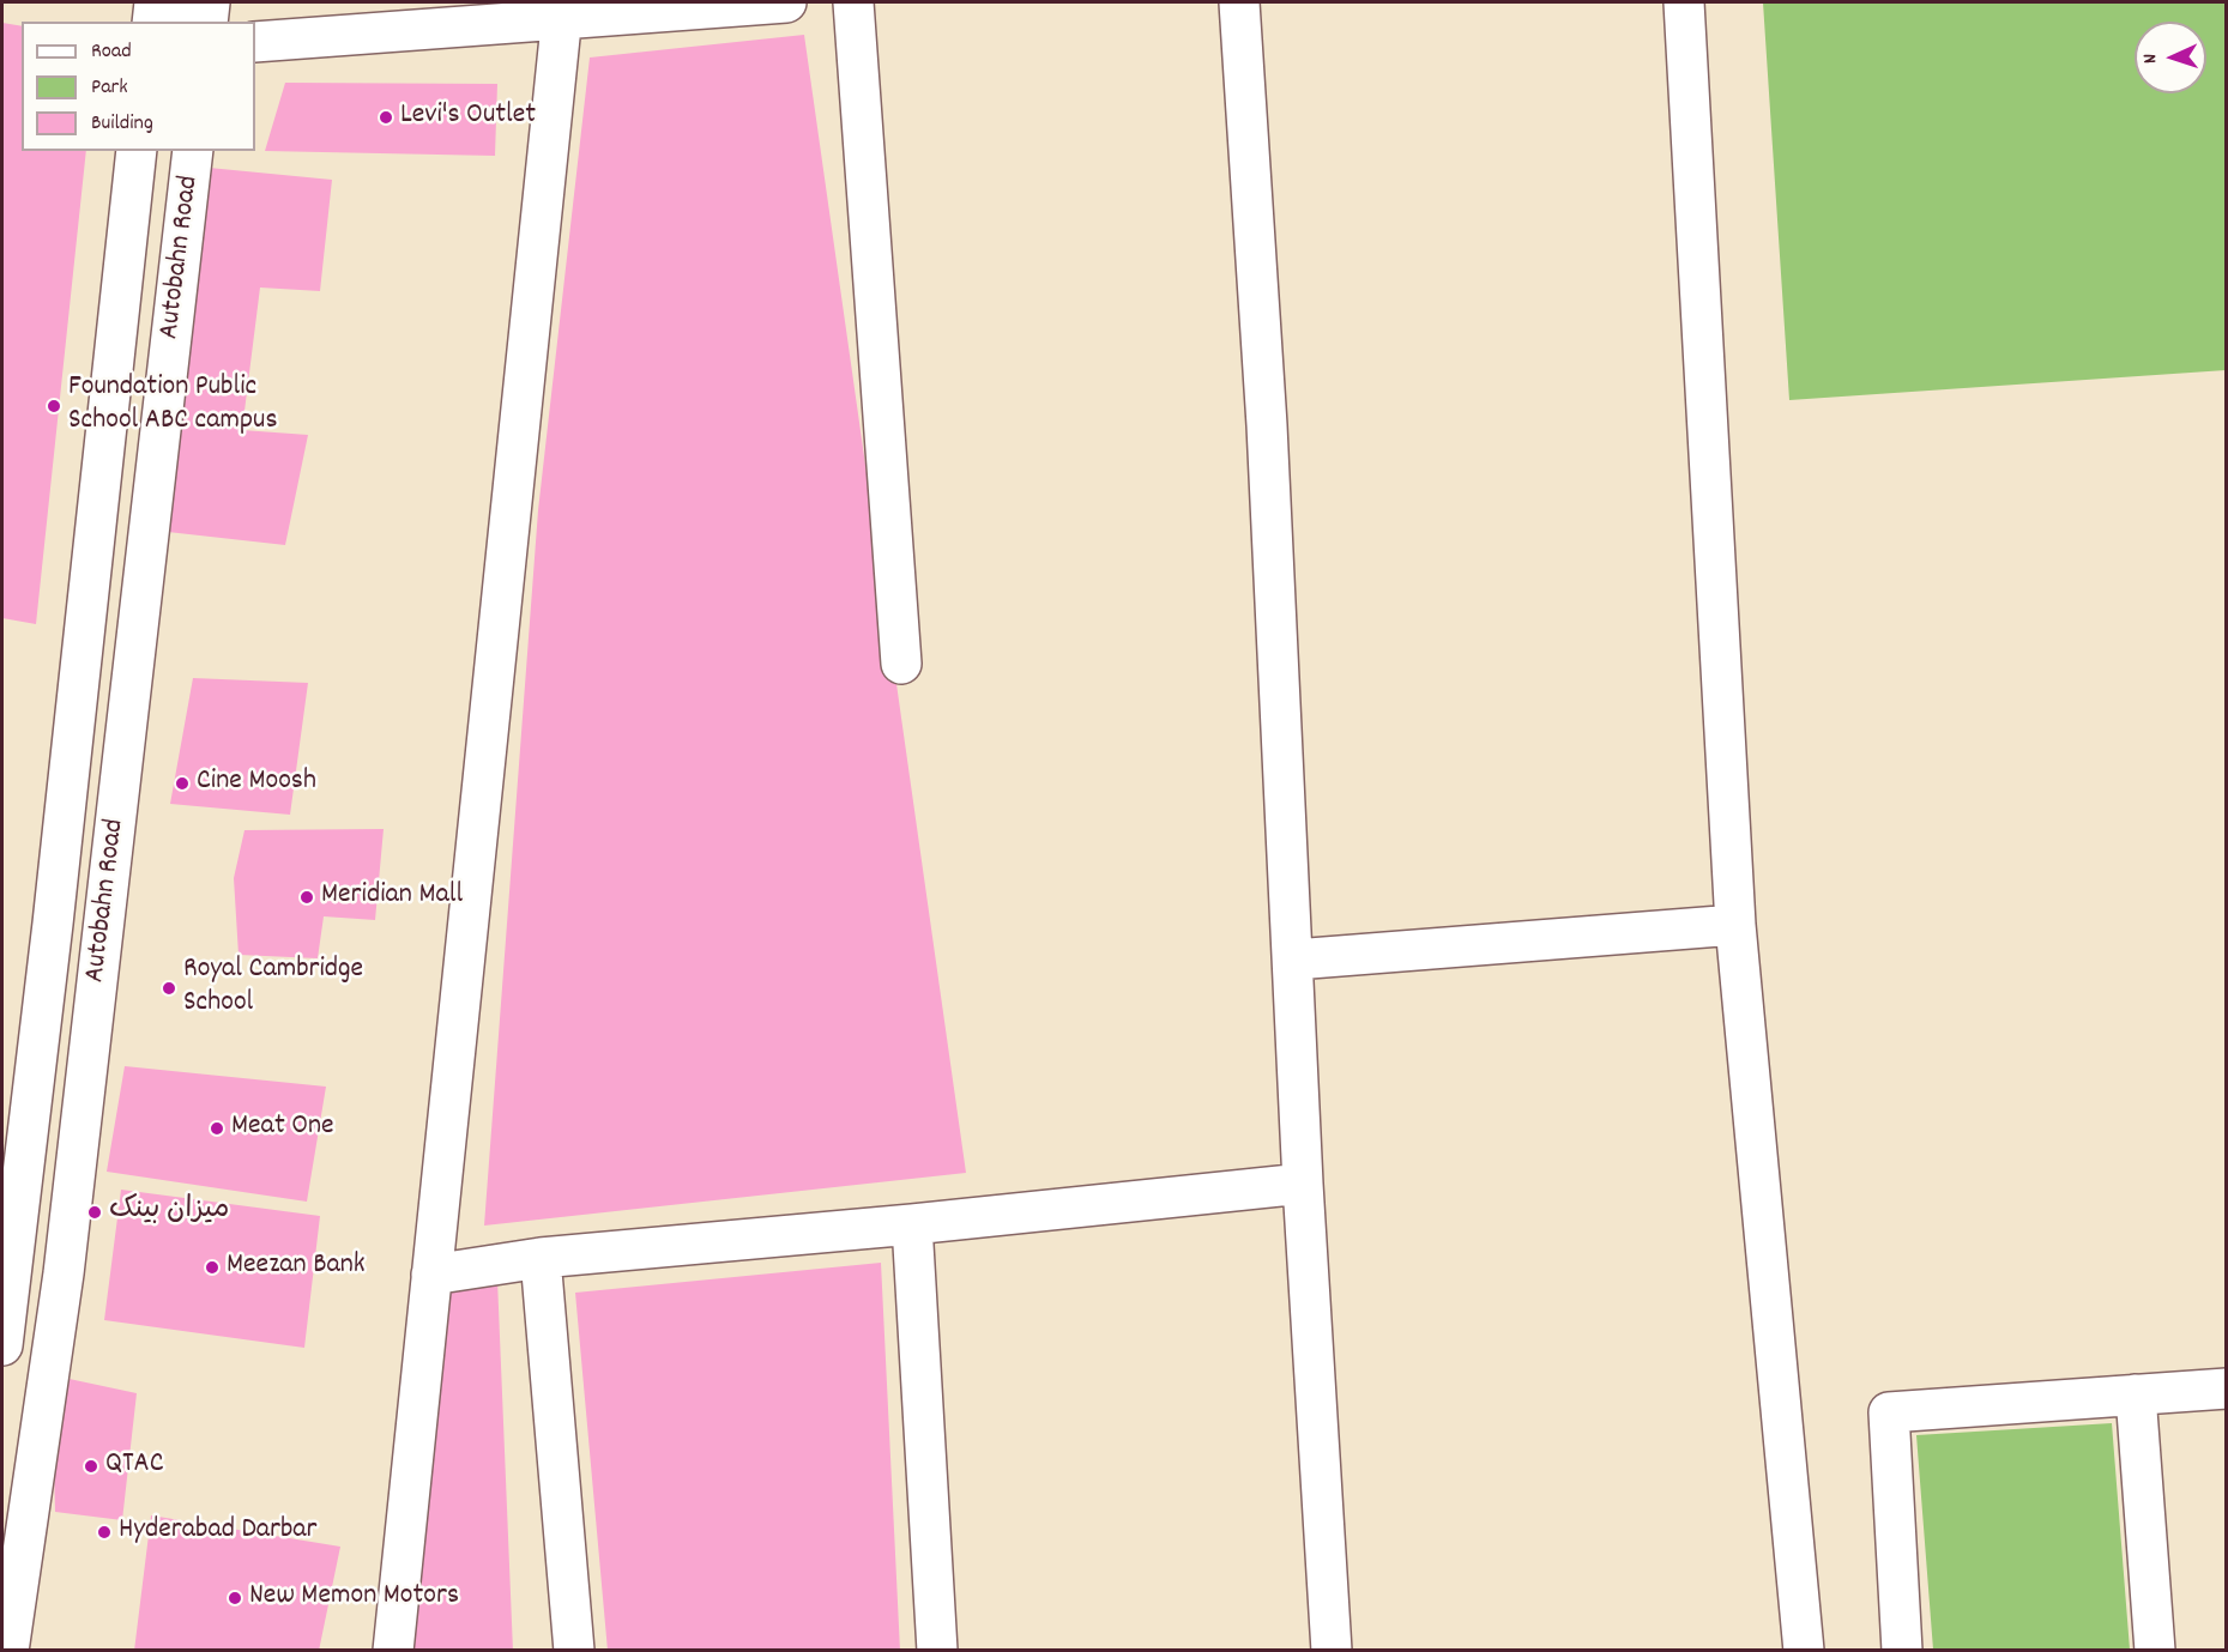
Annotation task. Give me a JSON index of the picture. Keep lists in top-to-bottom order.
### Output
{
  "streets": {
    "main road": ["Autobahn Road"]
  },
  "places": [
    "Levi's Outlet",
    "Foundation Public School ABC campus",
    "Cine Moosh",
    "Meridian Mall",
    "Royal Cambridge School",
    "Meat One",
    "میزان بینک",
    "Meezan Bank",
    "QTAC",
    "Hyderabad Darbar",
    "New Memon Motors"
  ],
  "legend": ["Road", "Park", "Building"],
  "north": "left"
}
